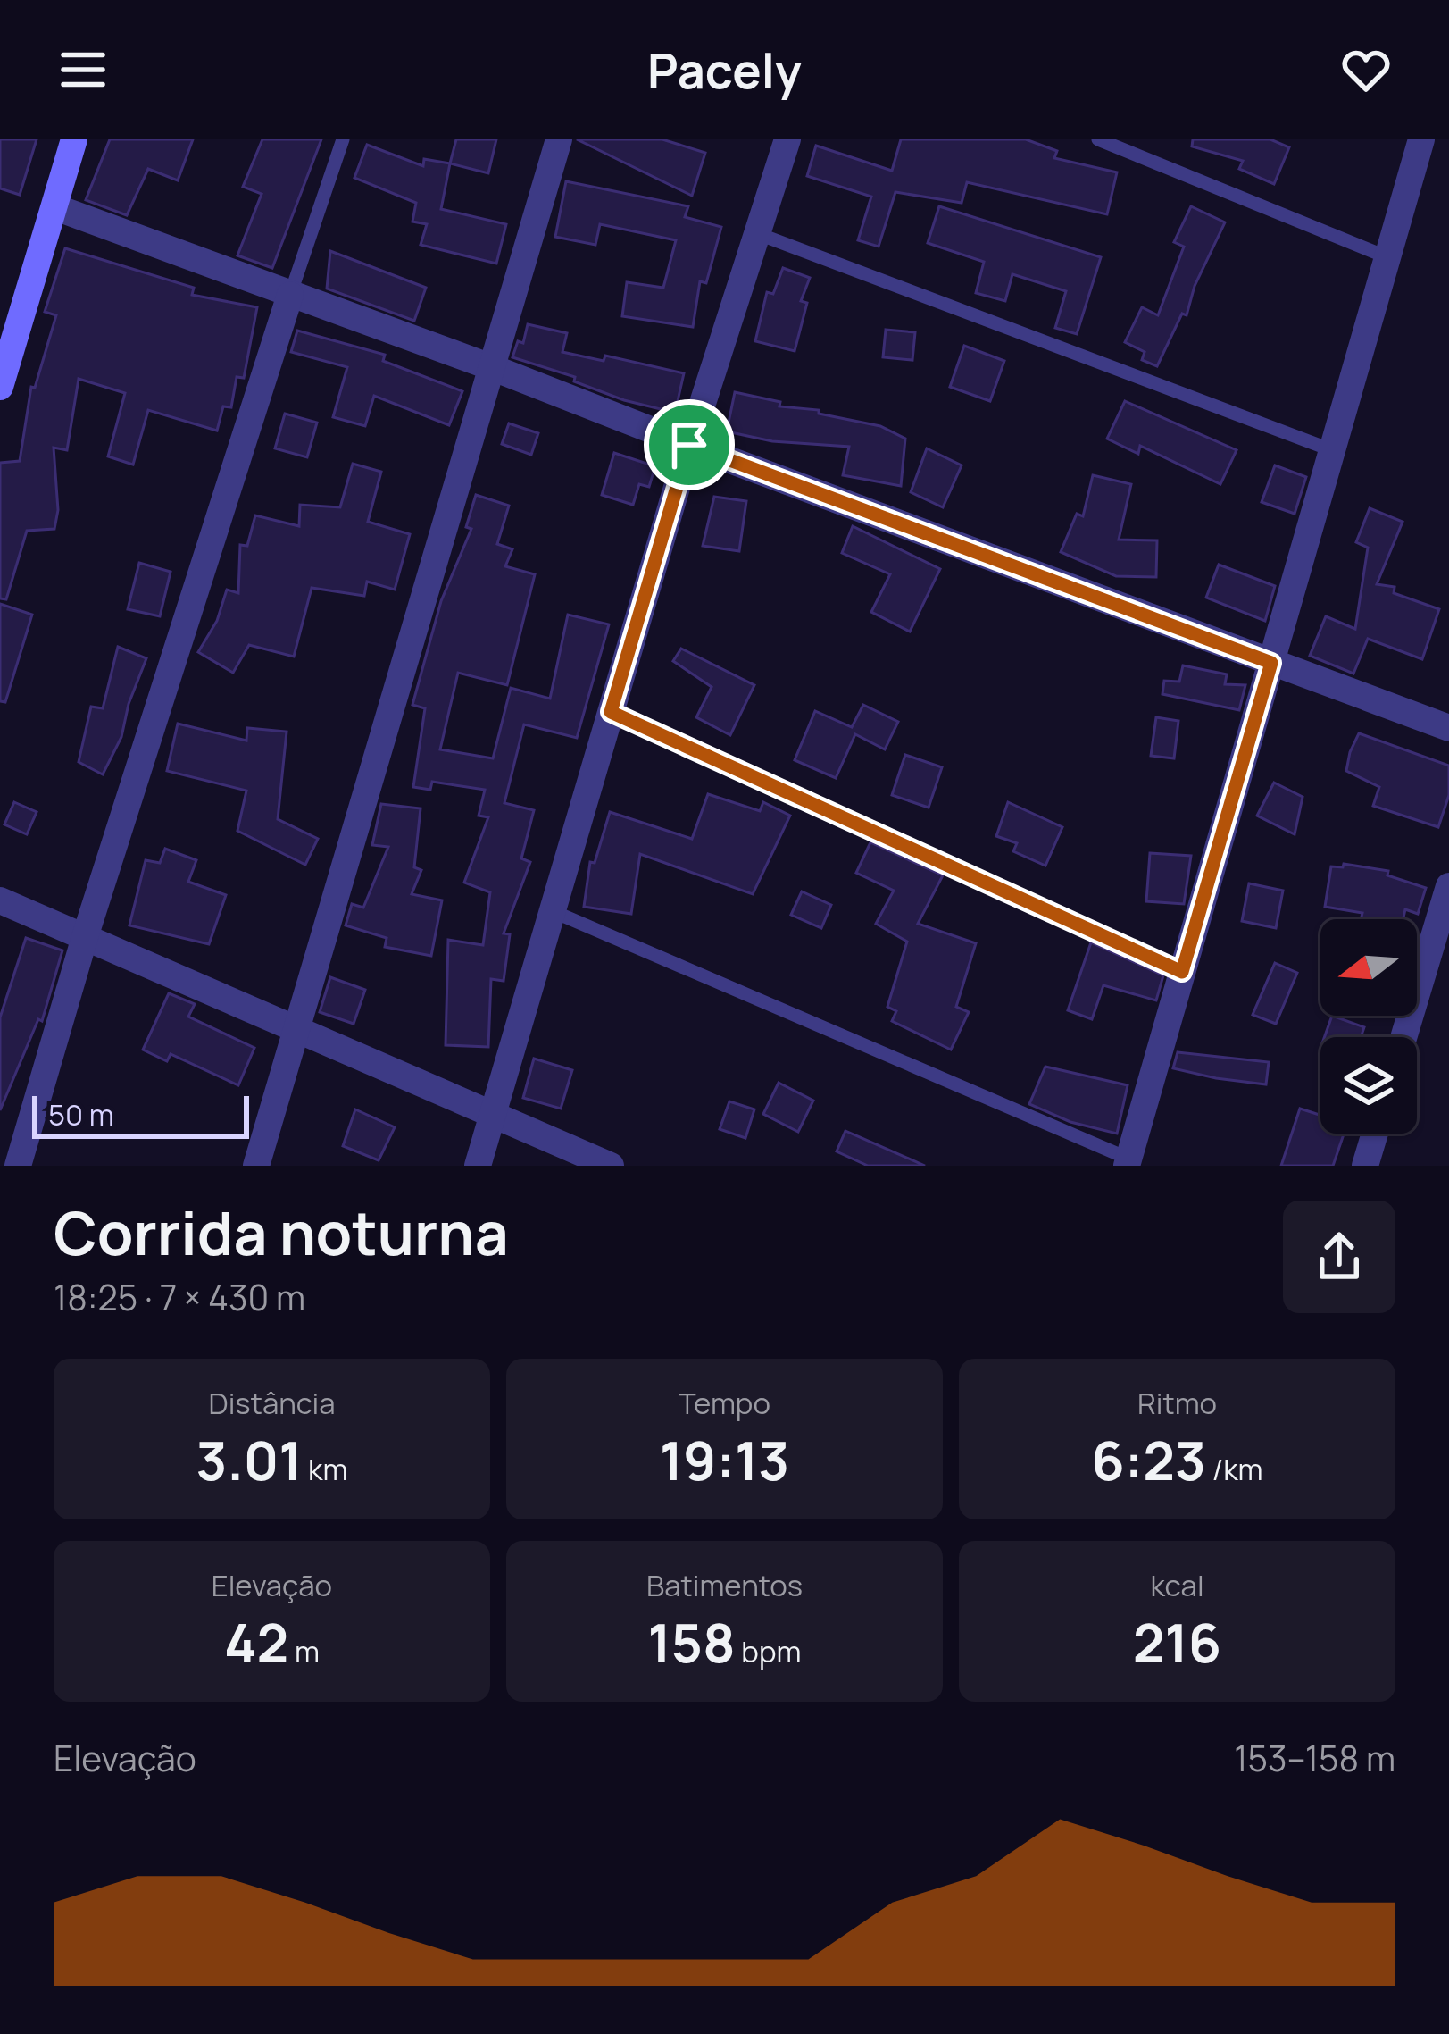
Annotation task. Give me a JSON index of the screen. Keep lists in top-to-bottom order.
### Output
{
  "scale_bar": "50 m",
  "north": "left",
  "page": {
    "header": "Pacely",
    "scale": "50 m",
    "heading": ["Corrida noturna", "18:25 · 7 × 430 m"],
    "stats": [
      ["Distância", "3.01 km"],
      ["Tempo", "19:13"],
      ["Ritmo", "6:23 /km"],
      ["Elevação", "42 m"],
      ["Batimentos", "158 bpm"],
      ["kcal", "216"]
    ],
    "chart": ["Elevação", "153–158 m"]
  }
}
